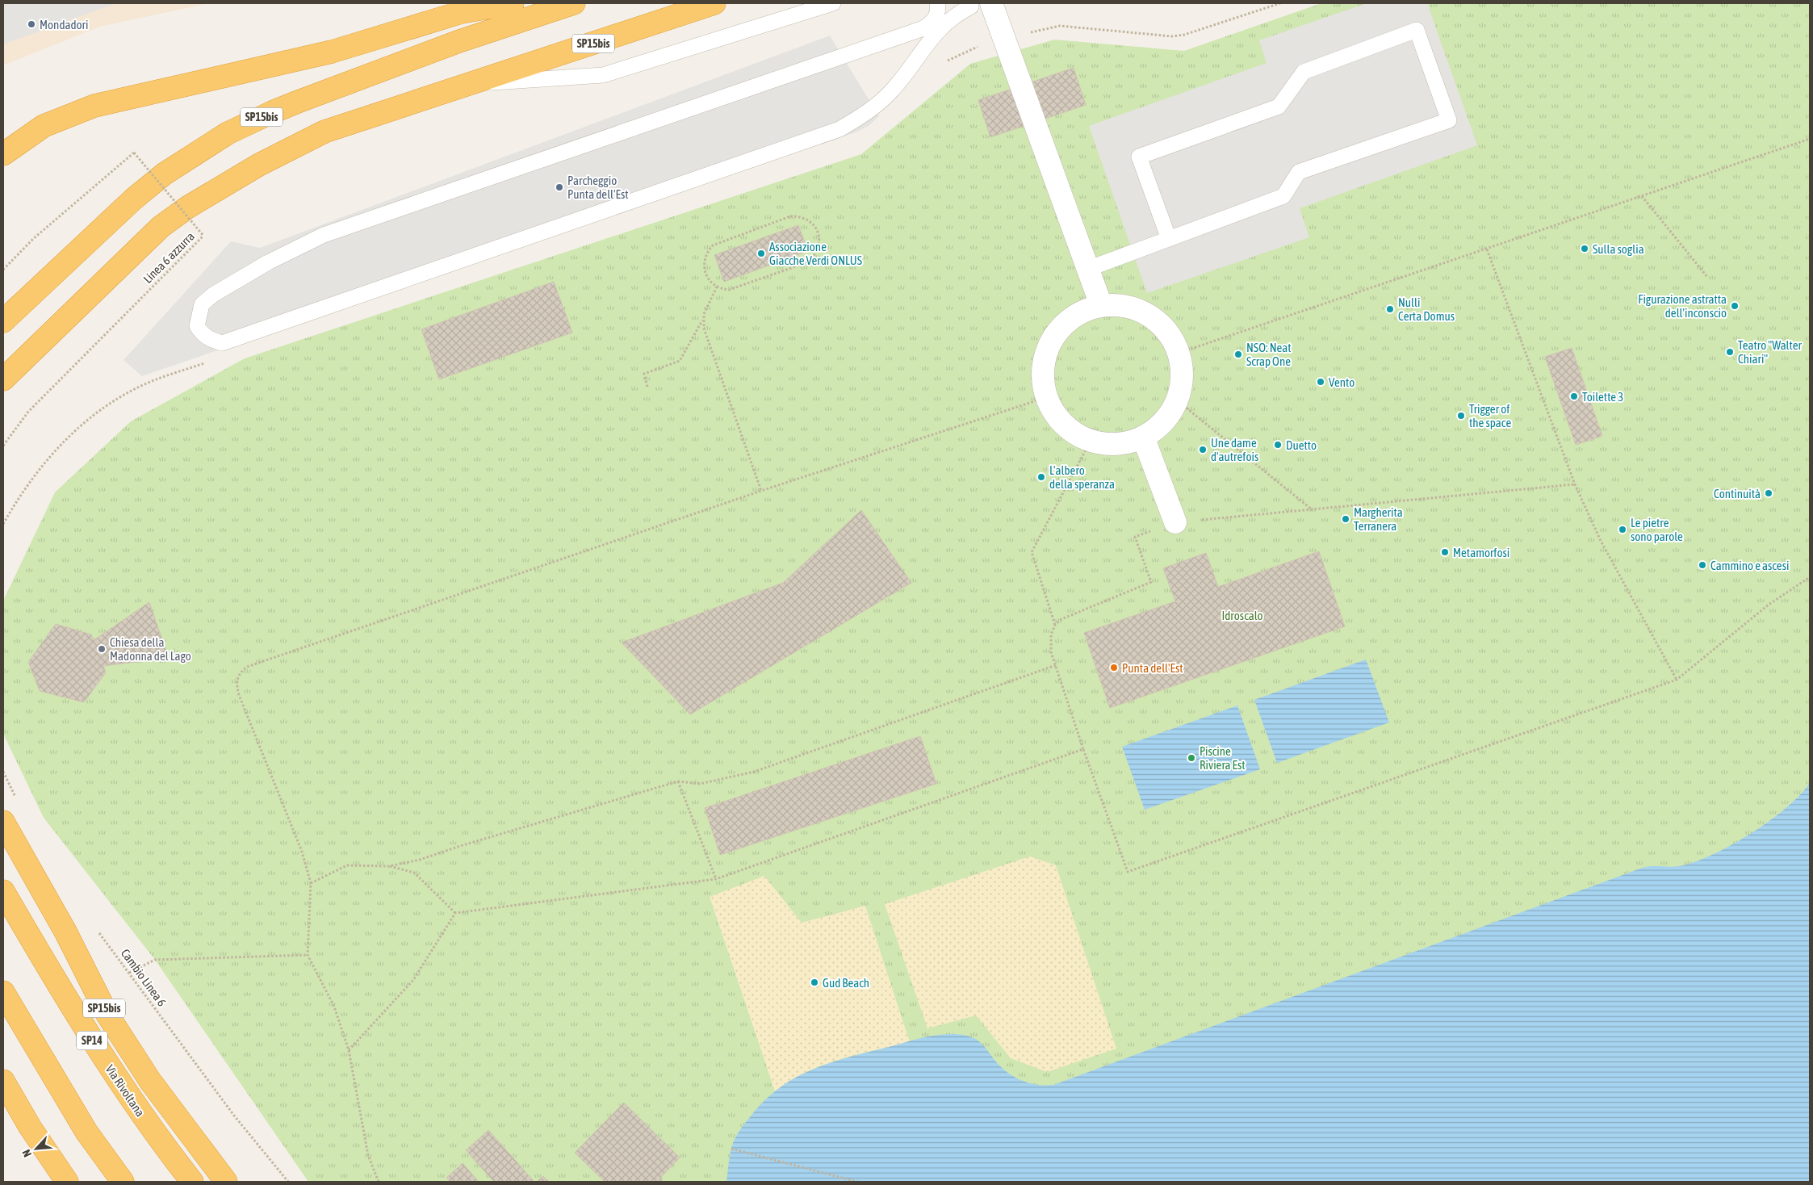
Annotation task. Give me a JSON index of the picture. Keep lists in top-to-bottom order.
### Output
{
  "streets": {
    "highway": ["SP15bis", "SP14", "Via Rivoltana"],
    "path": ["Linea 6 azzurra", "Cambio Linea 6"]
  },
  "parks": ["Idroscalo"],
  "places": [
    "Mondadori",
    "Parcheggio Punta dell'Est",
    "Sulla soglia",
    "Associazione Giacche Verdi ONLUS",
    "Figurazione astratta dell'inconscio",
    "Nulli Certa Domus",
    "Teatro \"Walter Chiari\"",
    "NSO: Neat Scrap One",
    "Vento",
    "Toilette 3",
    "Trigger of the space",
    "Duetto",
    "Une dame d'autrefois",
    "L'albero della speranza",
    "Continuità",
    "Margherita Terranera",
    "Le pietre sono parole",
    "Metamorfosi",
    "Cammino e ascesi",
    "Chiesa della Madonna del Lago",
    "Punta dell'Est",
    "Piscine Riviera Est",
    "Gud Beach"
  ],
  "north": "bottom left"
}
